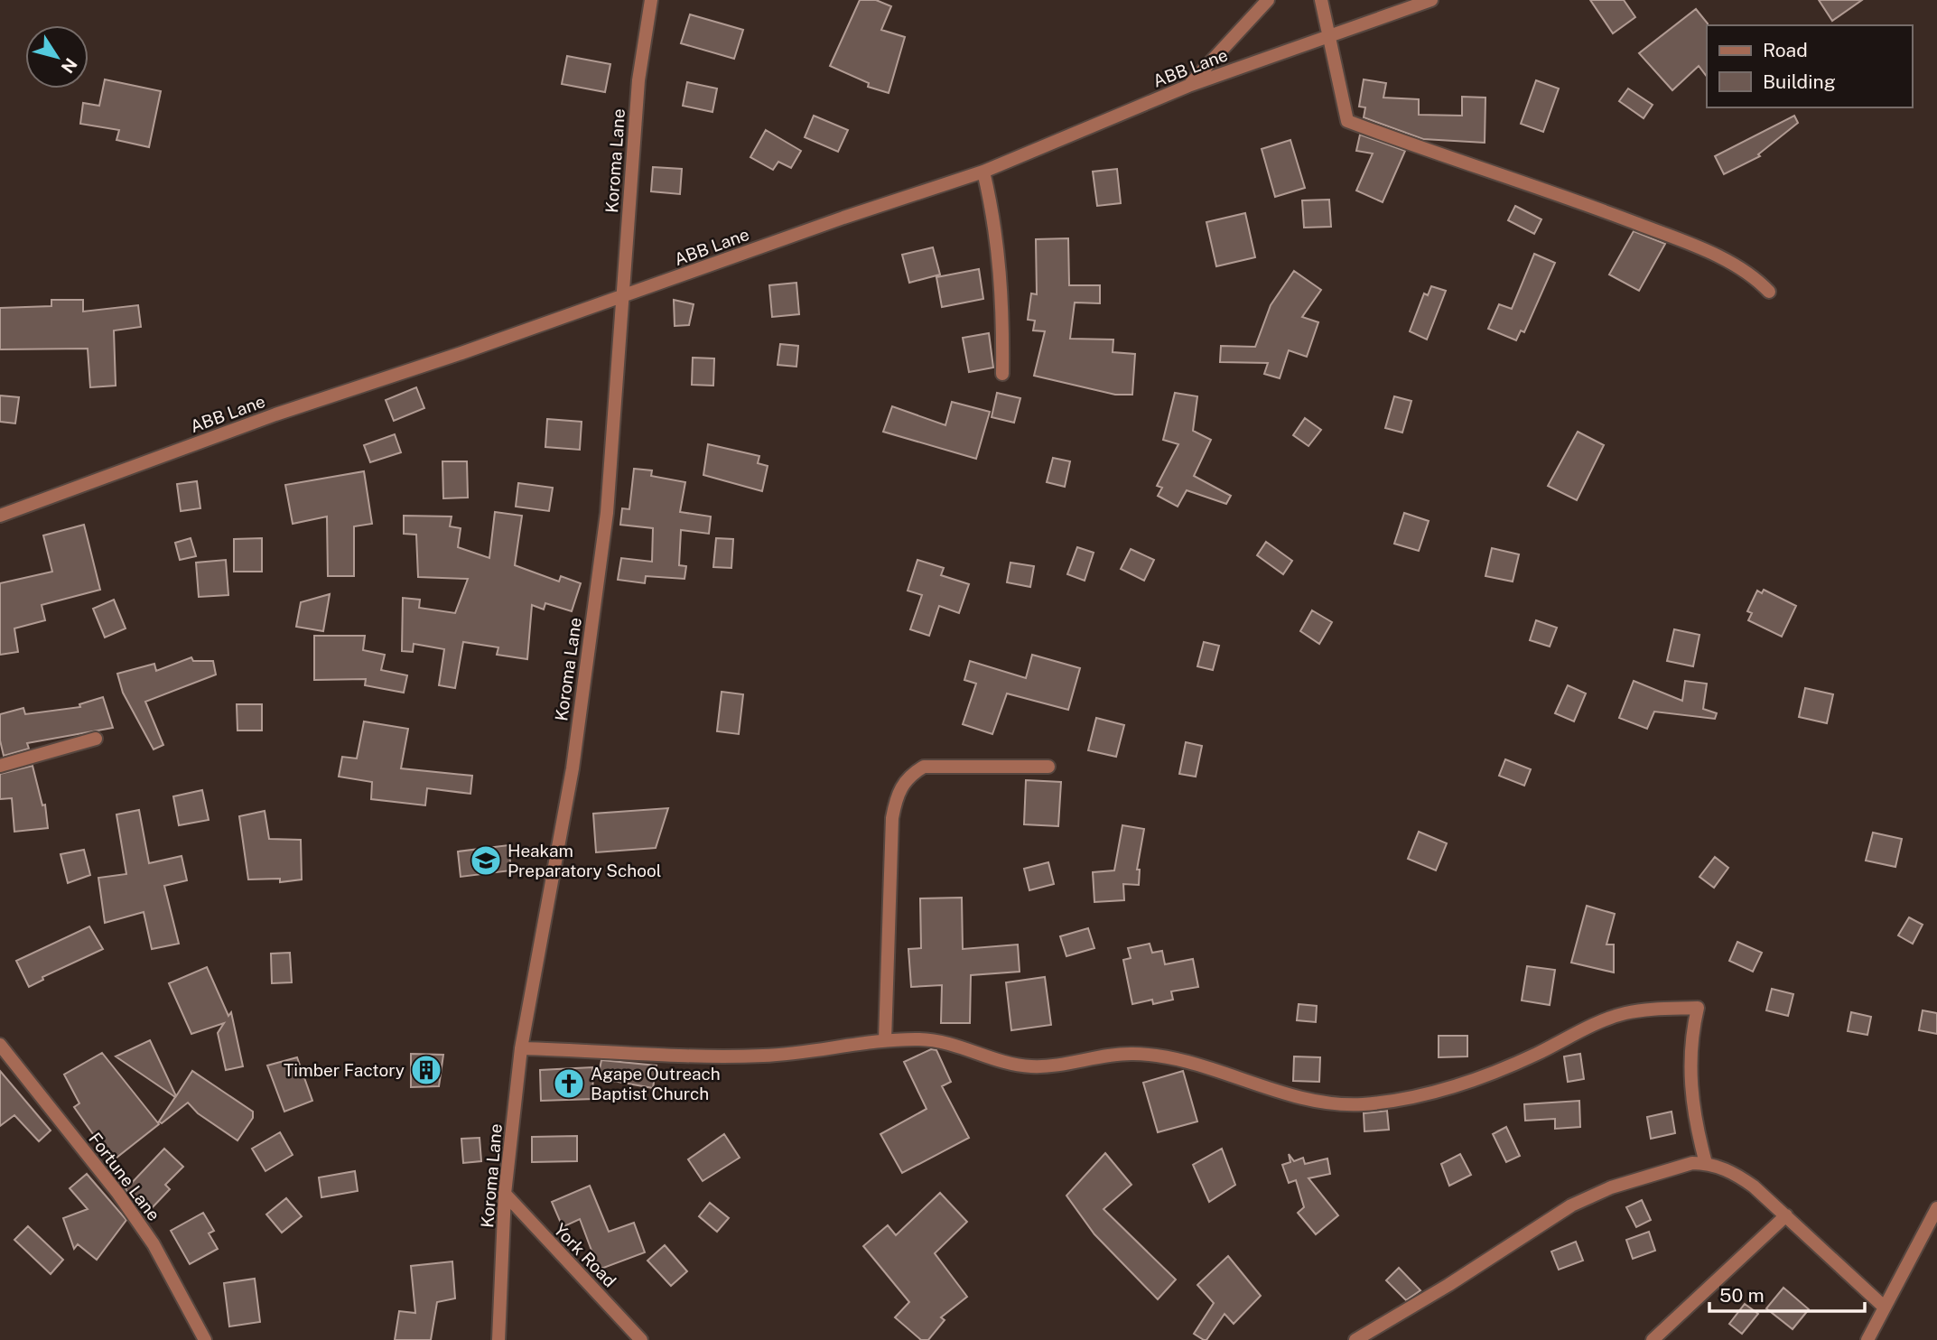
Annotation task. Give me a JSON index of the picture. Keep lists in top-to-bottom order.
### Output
{
  "streets": {
    "street": [
      "ABB Lane",
      "Koroma Lane",
      "Fortune Lane",
      "York Road"
    ]
  },
  "crossings": [
    ["ABB Lane", "Koroma Lane"],
    ["Koroma Lane", "York Road"]
  ],
  "places": {
    "school or university": ["Heakam Preparatory School"],
    "building": ["Timber Factory"],
    "church": ["Agape Outreach Baptist Church"]
  },
  "legend": ["Road", "Building"],
  "scale_bar": "50 m",
  "north": "bottom right"
}
